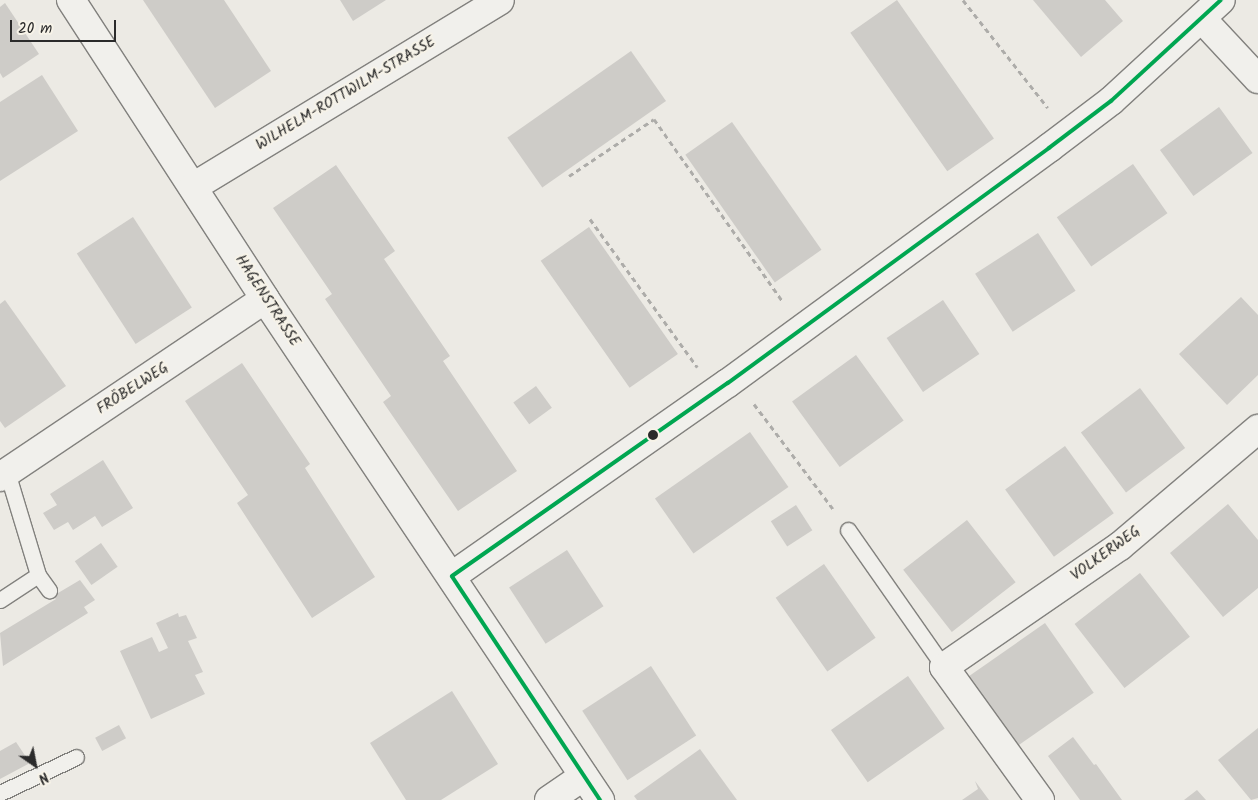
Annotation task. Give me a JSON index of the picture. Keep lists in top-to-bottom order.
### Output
{
  "streets": {
    "street": [
      "WILHELM-ROTTWILM-STRASSE",
      "HAGENSTRASSE",
      "FRÖBELWEG",
      "VOLKERWEG"
    ]
  },
  "crossings": [
    ["WILHELM-ROTTWILM-STRASSE", "HAGENSTRASSE"],
    ["HAGENSTRASSE", "FRÖBELWEG"]
  ],
  "scale_bar": "20 m",
  "north": "bottom right"
}
